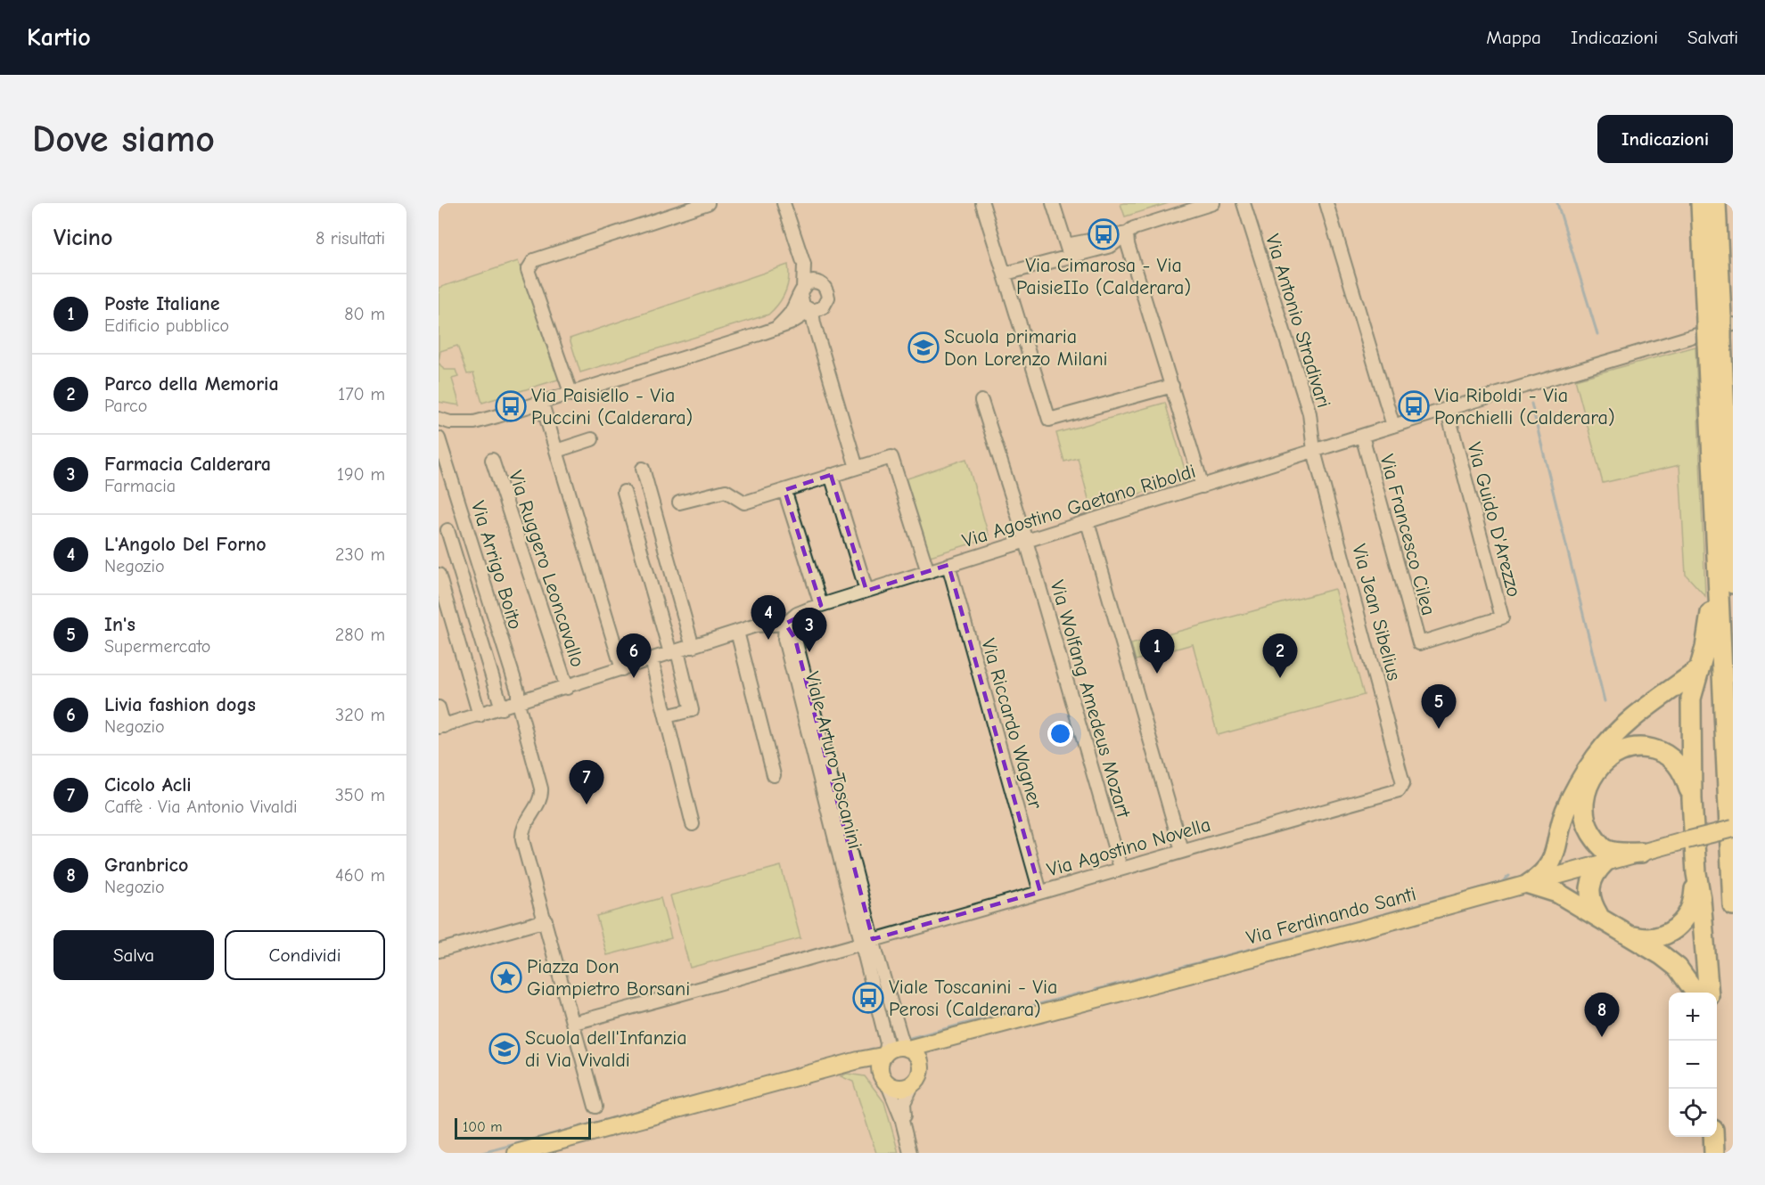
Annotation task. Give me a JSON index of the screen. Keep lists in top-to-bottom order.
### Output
{
  "streets": {
    "main road": ["Via Ferdinando Santi"],
    "street": [
      "Via Antonio Stradivari",
      "Via Agostino Gaetano Riboldi",
      "Via Guido D'Arezzo",
      "Via Francesco Cilea",
      "Via Arrigo Boito",
      "Via Ruggero Leoncavallo",
      "Via Jean Sibelius",
      "Via Wolfang Amedeus Mozart",
      "Via Riccardo Wagner",
      "Viale Arturo Toscanini",
      "Via Agostino Novella"
    ]
  },
  "crossings": [
    ["Via Antonio Stradivari", "Via Agostino Gaetano Riboldi"],
    ["Via Antonio Stradivari", "Via Jean Sibelius"],
    ["Via Agostino Gaetano Riboldi", "Via Guido D'Arezzo"],
    ["Via Agostino Gaetano Riboldi", "Via Francesco Cilea"],
    ["Via Agostino Gaetano Riboldi", "Via Arrigo Boito"],
    ["Via Agostino Gaetano Riboldi", "Via Ruggero Leoncavallo"],
    ["Via Agostino Gaetano Riboldi", "Via Jean Sibelius"],
    ["Via Agostino Gaetano Riboldi", "Via Wolfang Amedeus Mozart"],
    ["Via Agostino Gaetano Riboldi", "Via Riccardo Wagner"],
    ["Via Agostino Gaetano Riboldi", "Viale Arturo Toscanini"],
    ["Via Guido D'Arezzo", "Via Francesco Cilea"],
    ["Via Arrigo Boito", "Via Agostino Novella"],
    ["Via Jean Sibelius", "Via Agostino Novella"],
    ["Via Wolfang Amedeus Mozart", "Via Agostino Novella"],
    ["Via Riccardo Wagner", "Via Agostino Novella"],
    ["Viale Arturo Toscanini", "Via Agostino Novella"],
    ["Viale Arturo Toscanini", "Via Ferdinando Santi"]
  ],
  "places": {
    "bus stop": [
      "Via Cimarosa - Via PaisieIIo (Calderara)",
      "Via Paisiello - Via Puccini (Calderara)",
      "Via Riboldi - Via Ponchielli (Calderara)",
      "Viale Toscanini - Via Perosi (Calderara)"
    ],
    "school or university": ["Scuola primaria Don Lorenzo Milani", "Scuola dell'Infanzia di Via Vivaldi"],
    "place": ["Piazza Don Giampietro Borsani"]
  },
  "scale_bar": "100 m",
  "page": {
    "header": "Kartio",
    "nav": ["Mappa", "Indicazioni", "Salvati"],
    "buttons": [
      "Indicazioni",
      ["Salva", "Condividi"]
    ],
    "title": "Dove siamo",
    "heading": ["Vicino", "8 risultati"],
    "list": [
      {
        "mark": "1",
        "name": "Poste Italiane",
        "note": "Edificio pubblico",
        "value": "80 m"
      },
      {
        "mark": "2",
        "name": "Parco della Memoria",
        "note": "Parco",
        "value": "170 m"
      },
      {
        "mark": "3",
        "name": "Farmacia Calderara",
        "note": "Farmacia",
        "value": "190 m"
      },
      {
        "mark": "4",
        "name": "L'Angolo Del Forno",
        "note": "Negozio",
        "value": "230 m"
      },
      {
        "mark": "5",
        "name": "In's",
        "note": "Supermercato",
        "value": "280 m"
      },
      {
        "mark": "6",
        "name": "Livia fashion dogs",
        "note": "Negozio",
        "value": "320 m"
      },
      {
        "mark": "7",
        "name": "Cicolo Acli",
        "note": "Caffè · Via Antonio Vivaldi",
        "value": "350 m"
      },
      {
        "mark": "8",
        "name": "Granbrico",
        "note": "Negozio",
        "value": "460 m"
      }
    ],
    "pins": [
      "4",
      "3",
      "1",
      "2",
      "6",
      "5",
      "7",
      "8"
    ],
    "map_buttons": ["+", "−"],
    "scale": "100 m"
  }
}
